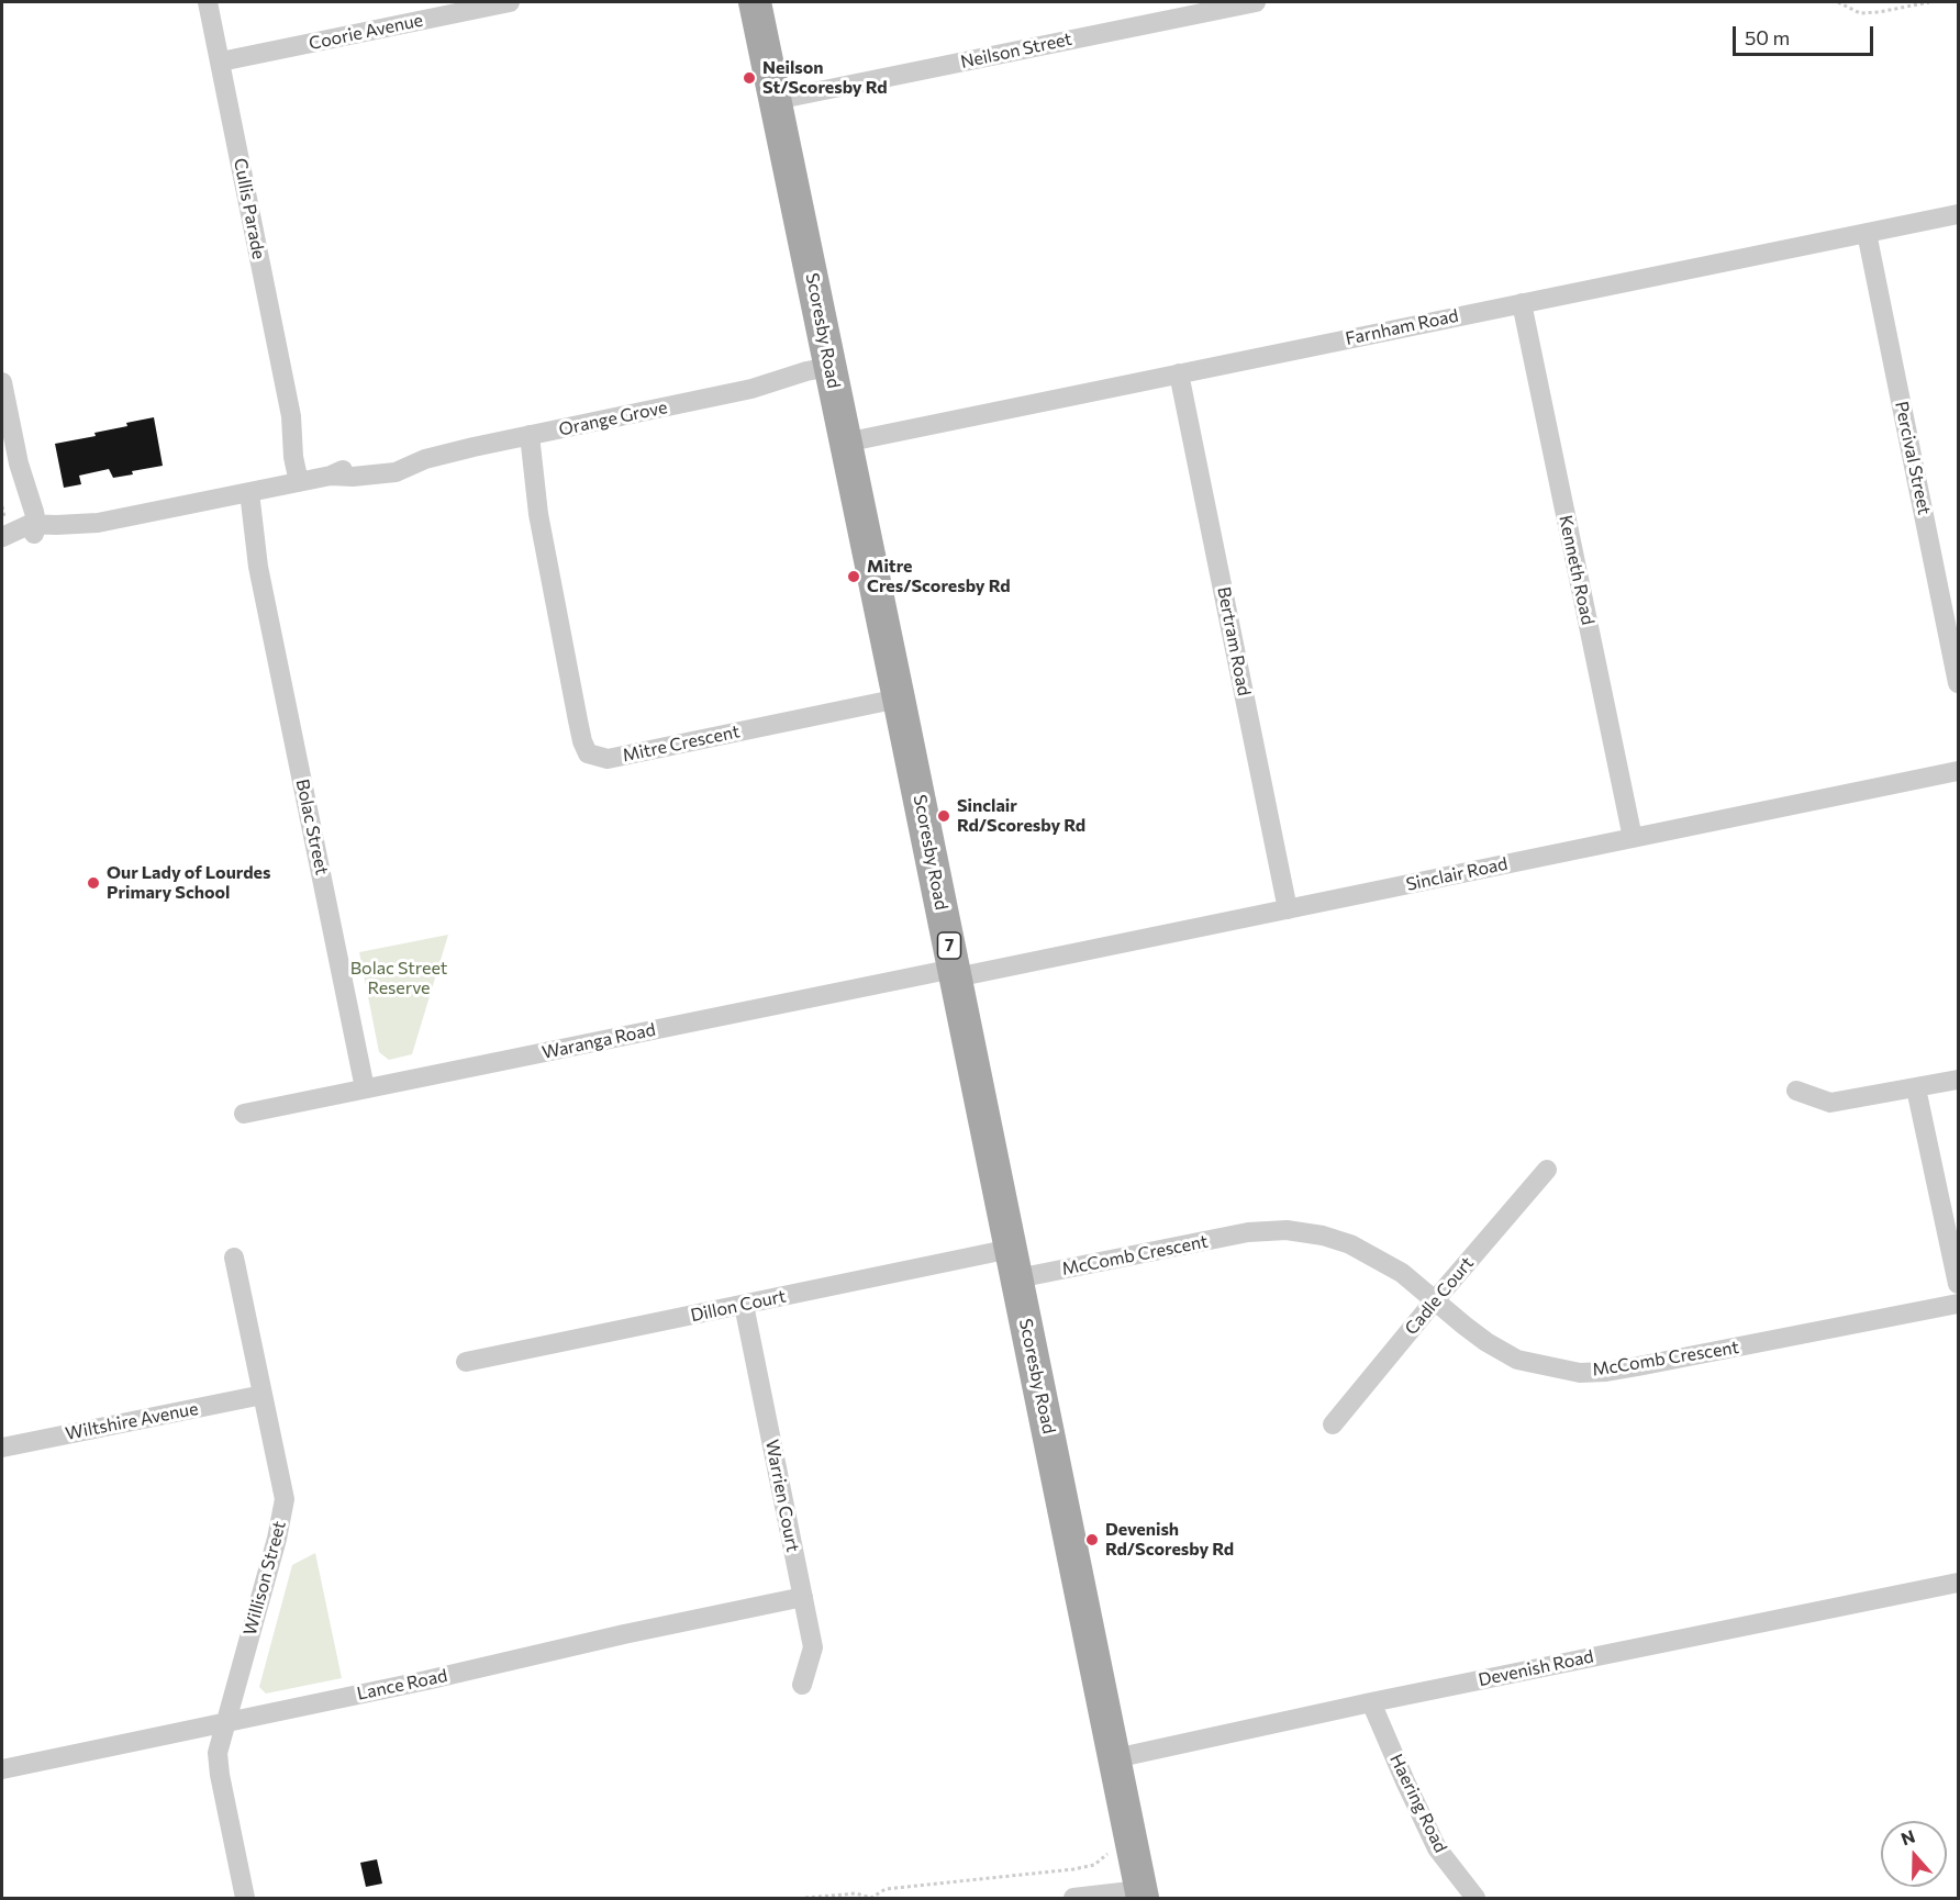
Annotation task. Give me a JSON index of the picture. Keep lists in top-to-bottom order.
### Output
{
  "streets": {
    "main road": ["Scoresby Road", "7"],
    "street": [
      "Coorie Avenue",
      "Neilson Street",
      "Cullis Parade",
      "Farnham Road",
      "Orange Grove",
      "Percival Street",
      "Kenneth Road",
      "Bertram Road",
      "Mitre Crescent",
      "Bolac Street",
      "Sinclair Road",
      "Waranga Road",
      "McComb Crescent",
      "Cadle Court",
      "Dillon Court",
      "Wiltshire Avenue",
      "Warrien Court",
      "Willison Street",
      "Devenish Road",
      "Lance Road",
      "Haering Road"
    ]
  },
  "crossings": [
    ["Coorie Avenue", "Cullis Parade"],
    ["Neilson Street", "Scoresby Road"],
    ["Cullis Parade", "Orange Grove"],
    ["Farnham Road", "Scoresby Road"],
    ["Farnham Road", "Percival Street"],
    ["Farnham Road", "Kenneth Road"],
    ["Farnham Road", "Bertram Road"],
    ["Scoresby Road", "Orange Grove"],
    ["Scoresby Road", "Mitre Crescent"],
    ["Scoresby Road", "Sinclair Road"],
    ["Scoresby Road", "Waranga Road"],
    ["Scoresby Road", "McComb Crescent"],
    ["Scoresby Road", "Dillon Court"],
    ["Scoresby Road", "Devenish Road"],
    ["Orange Grove", "Mitre Crescent"],
    ["Orange Grove", "Bolac Street"],
    ["Kenneth Road", "Sinclair Road"],
    ["Bertram Road", "Sinclair Road"],
    ["Bolac Street", "Waranga Road"],
    ["Sinclair Road", "Waranga Road"],
    ["McComb Crescent", "Cadle Court"],
    ["McComb Crescent", "Dillon Court"],
    ["Dillon Court", "Warrien Court"],
    ["Wiltshire Avenue", "Willison Street"],
    ["Warrien Court", "Lance Road"],
    ["Willison Street", "Lance Road"],
    ["Devenish Road", "Haering Road"]
  ],
  "parks": ["Bolac Street Reserve"],
  "places": [
    "Neilson St/Scoresby Rd",
    "Mitre Cres/Scoresby Rd",
    "Sinclair Rd/Scoresby Rd",
    "Our Lady of Lourdes Primary School",
    "Devenish Rd/Scoresby Rd"
  ],
  "scale_bar": "50 m",
  "north": "top"
}
